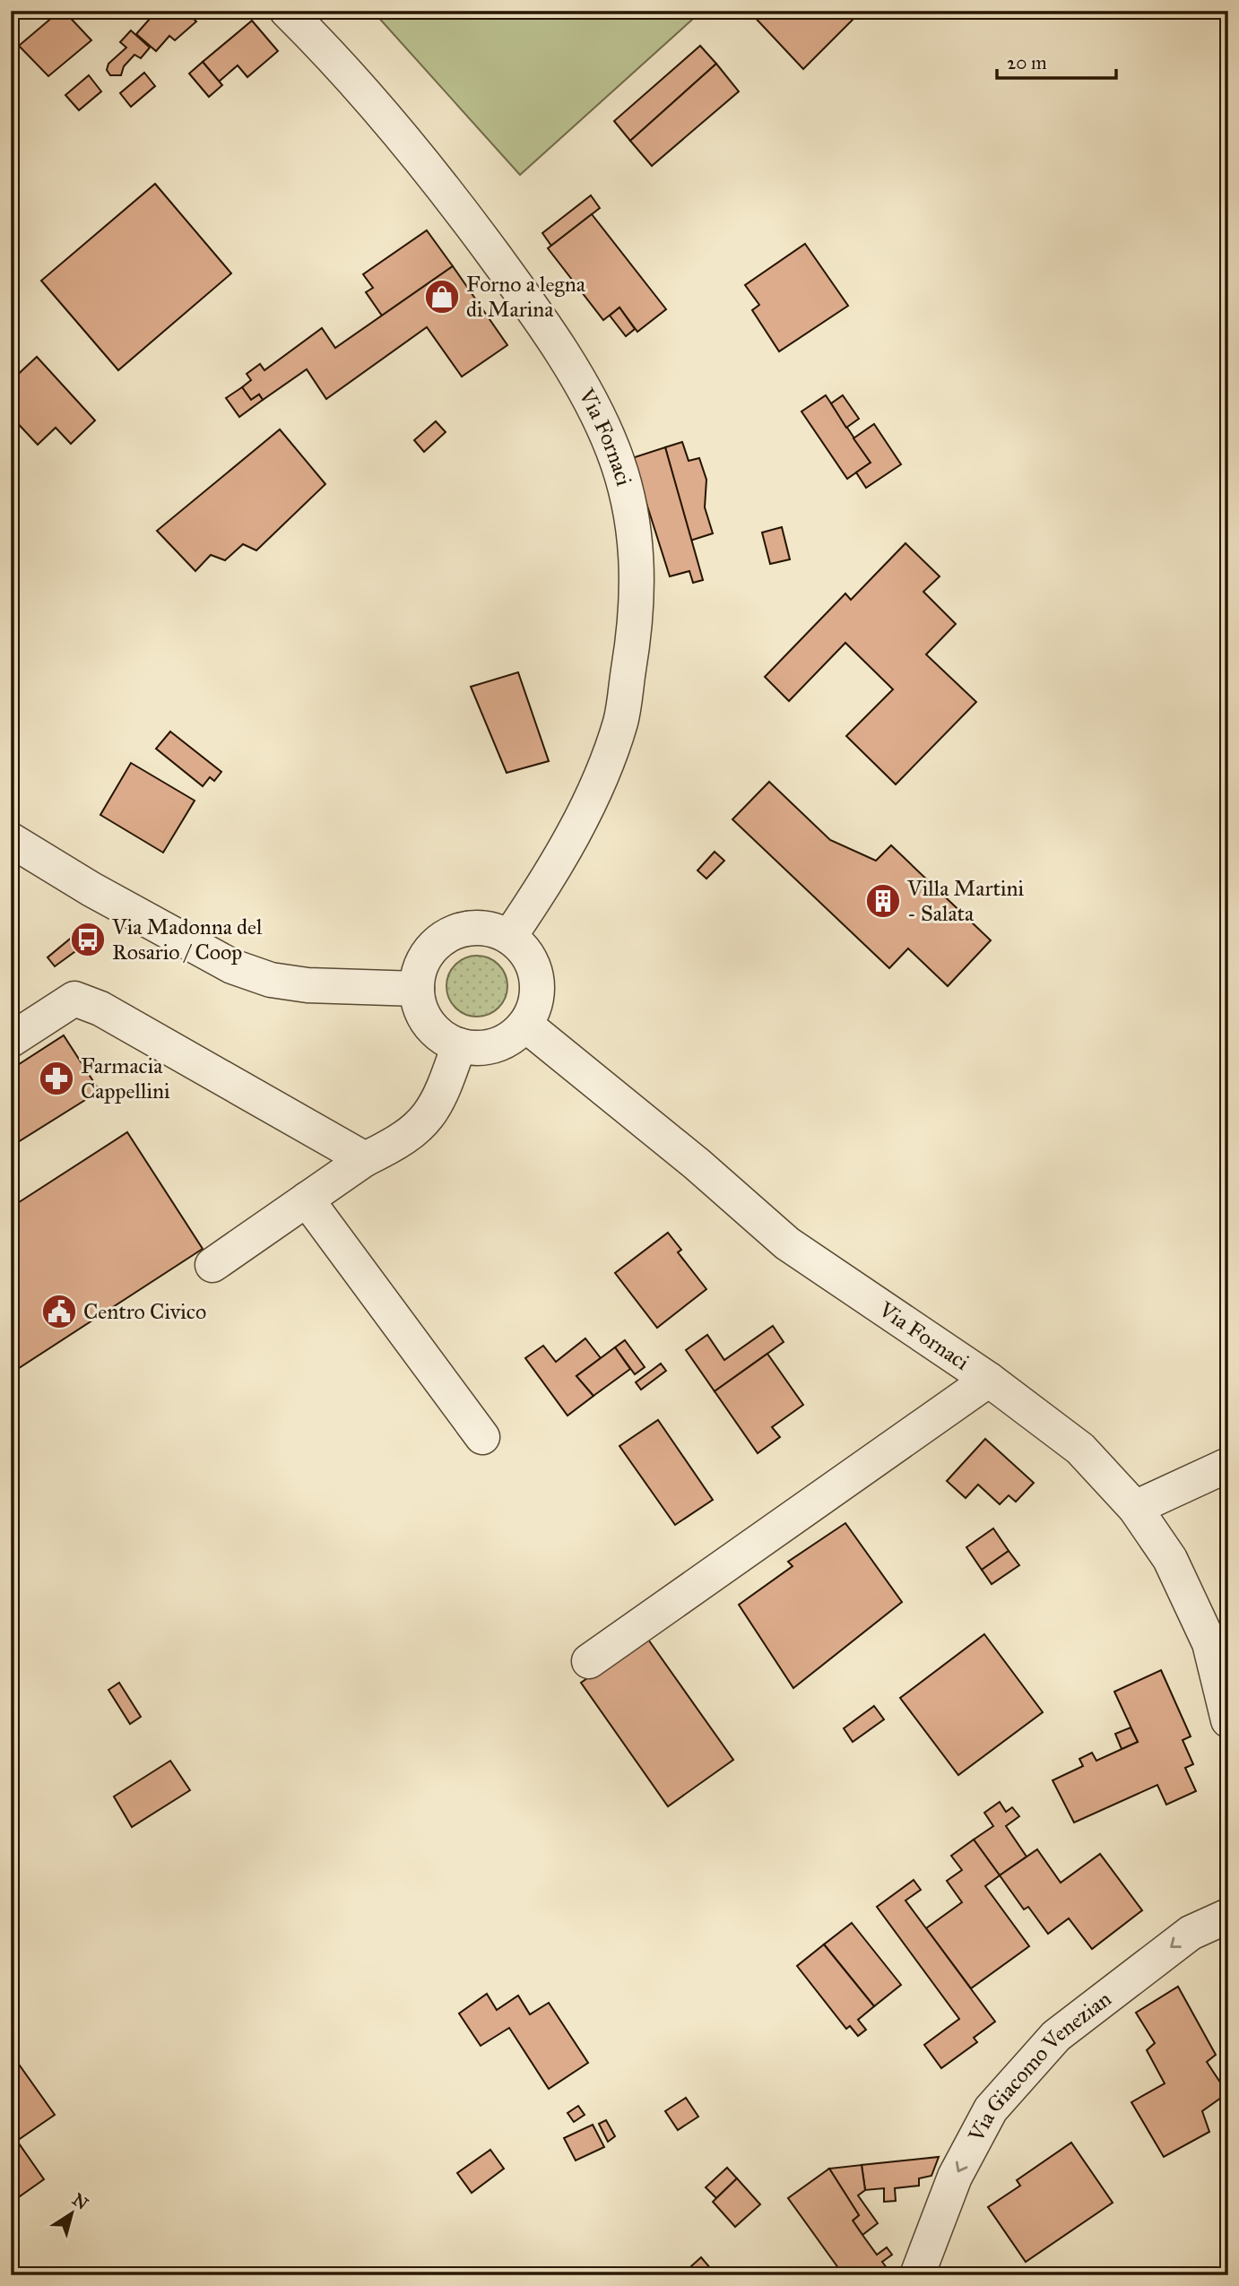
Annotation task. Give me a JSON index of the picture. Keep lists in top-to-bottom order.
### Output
{
  "streets": {
    "street": ["Via Fornaci", "Via Giacomo Venezian"]
  },
  "one_way": ["Via Giacomo Venezian"],
  "places": {
    "shop": ["Forno a legna di Marina"],
    "building": ["Villa Martini - Salata"],
    "bus stop": ["Via Madonna del Rosario / Coop"],
    "pharmacy": ["Farmacia Cappellini"],
    "public building": ["Centro Civico"]
  },
  "scale_bar": "20 m",
  "north": "top right"
}
